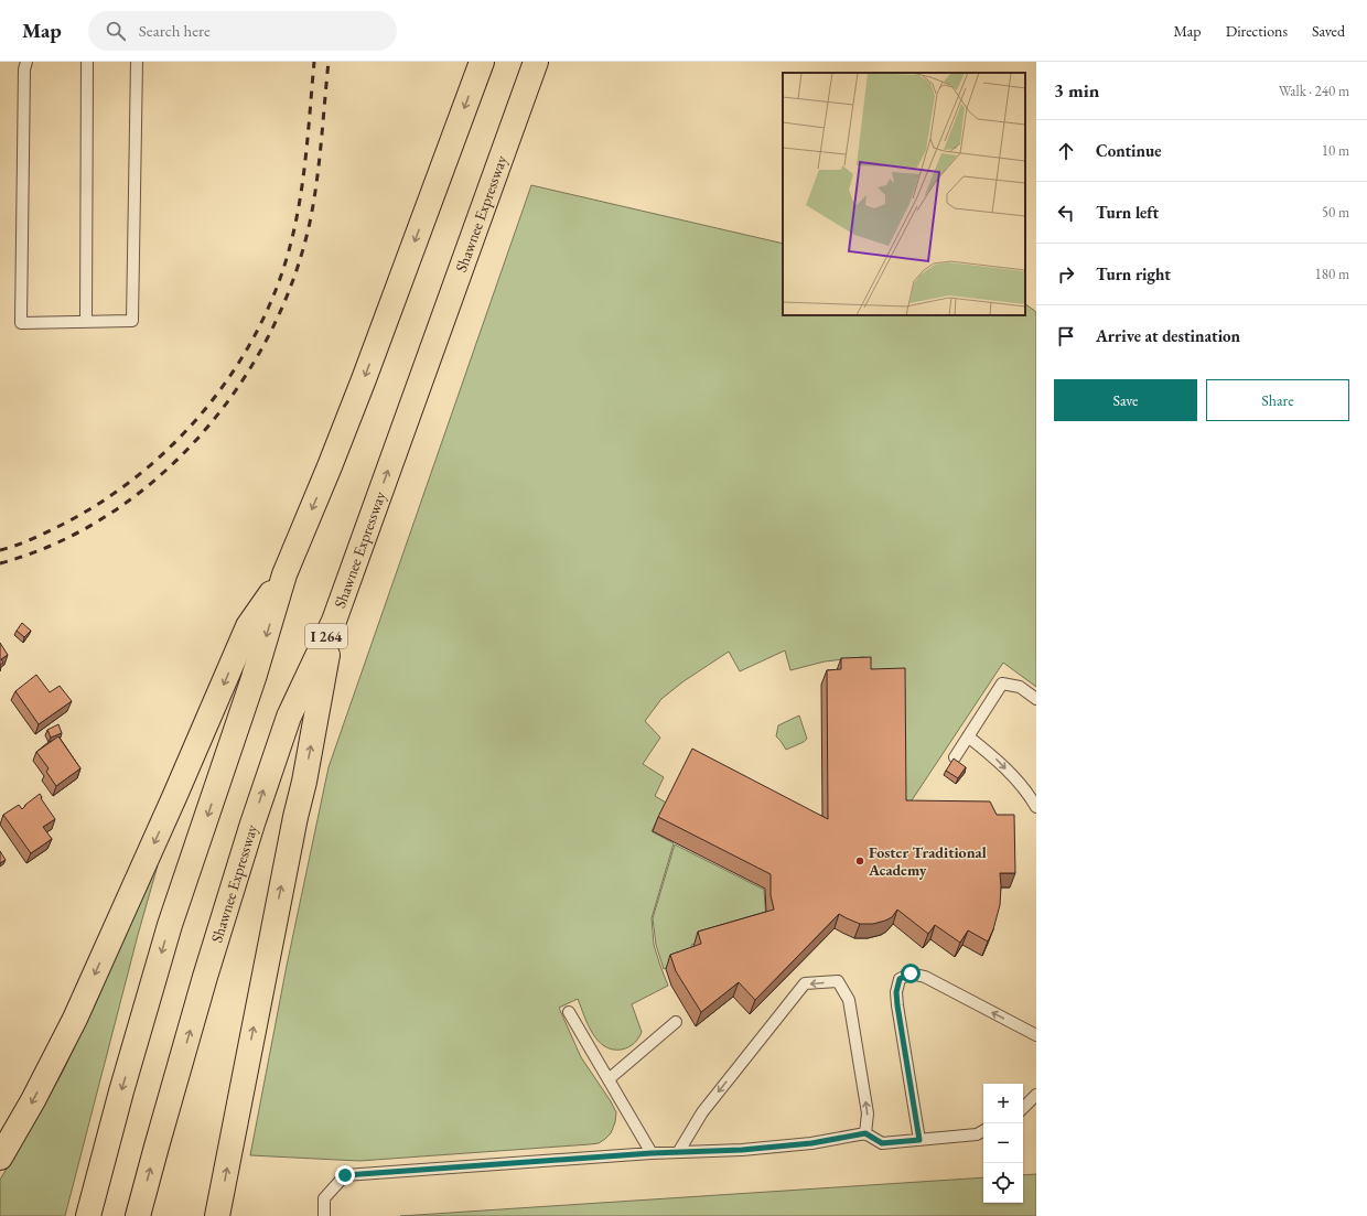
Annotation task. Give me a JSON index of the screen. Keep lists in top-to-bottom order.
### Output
{
  "streets": {
    "highway": ["Shawnee Expressway", "I 264"]
  },
  "places": ["Foster Traditional Academy"],
  "page": {
    "header": "Map",
    "search": "Search here",
    "nav": ["Map", "Directions", "Saved"],
    "heading": ["3 min", "Walk · 240 m"],
    "list": [
      ["Continue", "10 m"],
      ["Turn left", "50 m"],
      ["Turn right", "180 m"],
      "Arrive at destination"
    ],
    "buttons": ["Save", "Share"],
    "map_buttons": ["+", "−"]
  }
}
